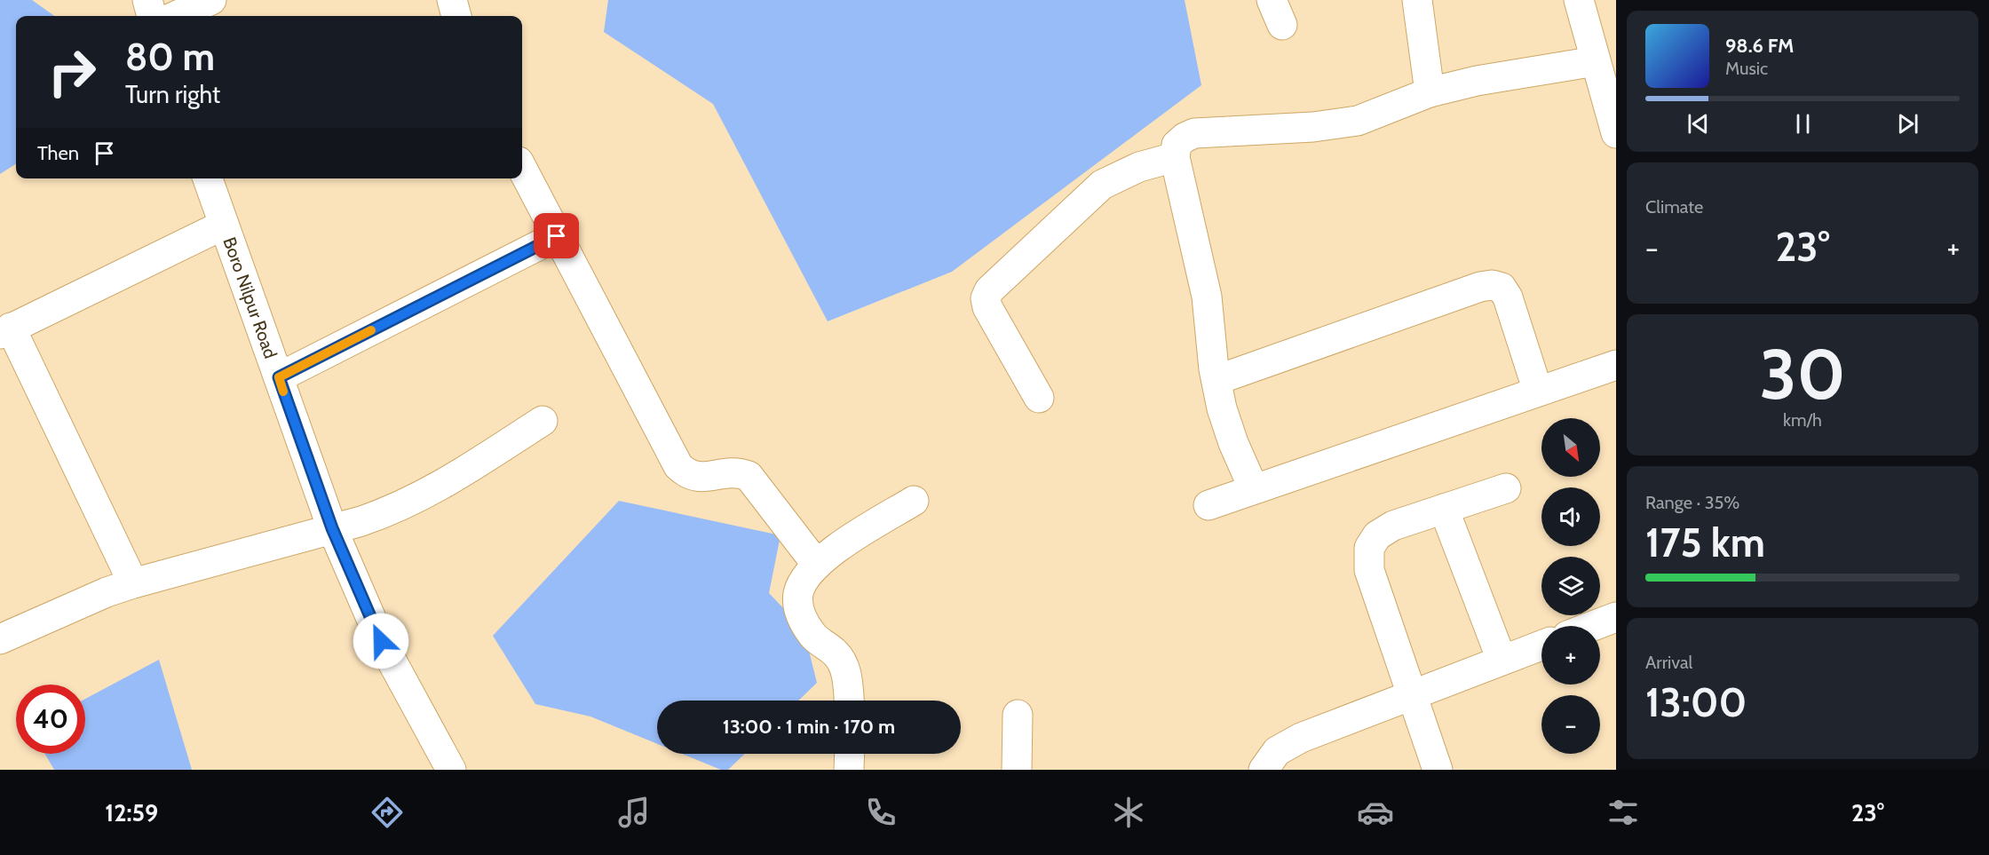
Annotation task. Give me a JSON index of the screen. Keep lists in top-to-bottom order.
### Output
{
  "streets": {
    "street": ["Boro Nilpur Road"]
  },
  "north": "bottom right",
  "page": {
    "turn": ["80 m", "Turn right"],
    "song": ["98.6 FM", "Music"],
    "then": "Then",
    "tile": [
      "Climate",
      ["30", "km/h"],
      ["Range · 35%", "175 km"],
      ["Arrival", "13:00"]
    ],
    "heat": ["−", "23°", "+"],
    "map_buttons": ["+", "−"],
    "limit": "40",
    "trip": "13:00 · 1 min · 170 m",
    "tabs": ["12:59", "23°"]
  }
}
